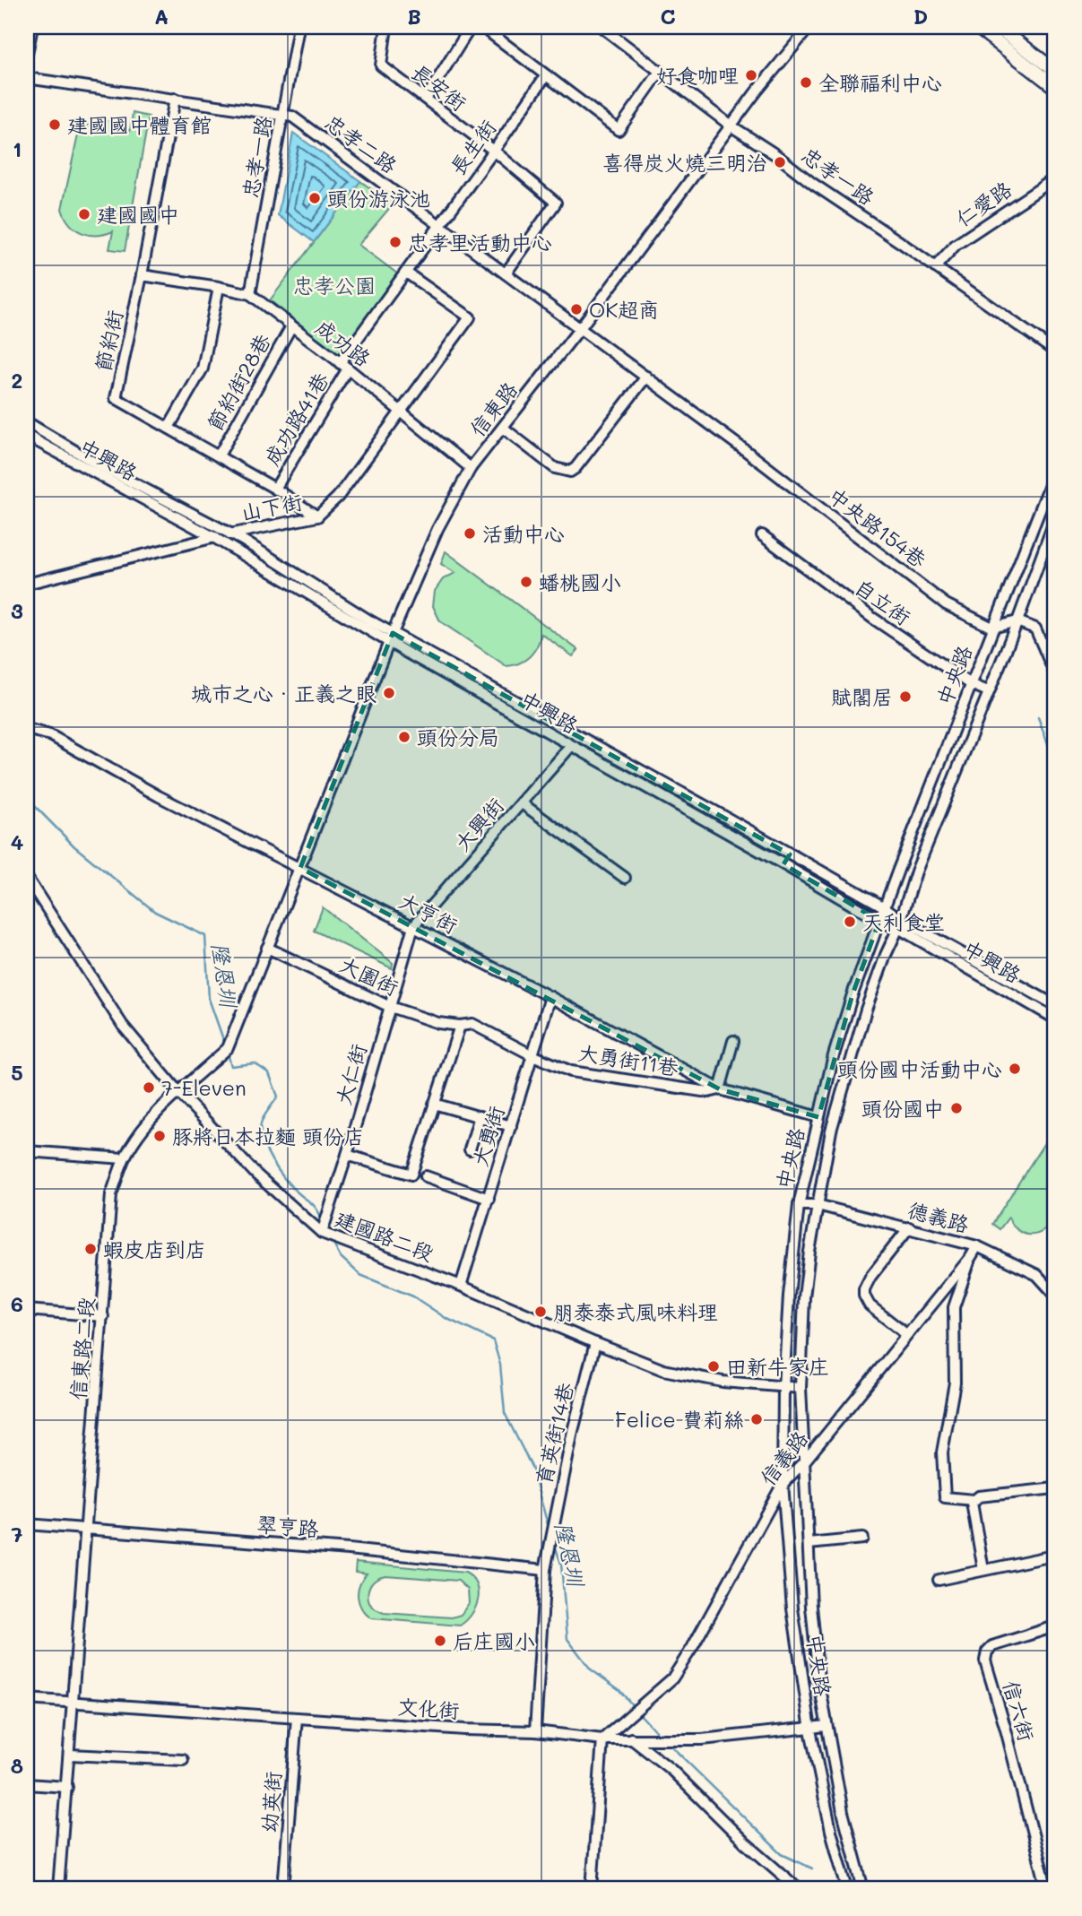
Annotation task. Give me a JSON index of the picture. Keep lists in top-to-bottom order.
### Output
{
  "streets": {
    "street": [
      "長安街",
      "忠孝二路",
      "長生街",
      "忠孝一路",
      "仁愛路",
      "節約街",
      "成功路",
      "節約街28巷",
      "信東路",
      "成功路41巷",
      "中興路",
      "山下街",
      "中央路154巷",
      "自立街",
      "中央路",
      "大興街",
      "大亨街",
      "大園街",
      "大勇街11巷",
      "大仁街",
      "大勇街",
      "德義路",
      "建國路二段",
      "信東路二段",
      "育英街14巷",
      "信義路",
      "翠亨路",
      "文化街",
      "信六街",
      "幼英街"
    ]
  },
  "crossings": [
    ["長安街", "忠孝二路"],
    ["長安街", "長生街"],
    ["忠孝二路", "長生街"],
    ["忠孝二路", "忠孝一路"],
    ["忠孝二路", "節約街"],
    ["忠孝二路", "信東路"],
    ["忠孝二路", "中央路154巷"],
    ["長生街", "成功路"],
    ["長生街", "成功路41巷"],
    ["長生街", "山下街"],
    ["忠孝一路", "仁愛路"],
    ["忠孝一路", "成功路"],
    ["忠孝一路", "信東路"],
    ["節約街", "成功路"],
    ["節約街", "節約街28巷"],
    ["節約街", "成功路41巷"],
    ["節約街", "山下街"],
    ["成功路", "節約街28巷"],
    ["成功路", "信東路"],
    ["成功路", "成功路41巷"],
    ["成功路", "山下街"],
    ["信東路", "中興路"],
    ["信東路", "大亨街"],
    ["信東路", "信東路二段"],
    ["中興路", "山下街"],
    ["中興路", "中央路"],
    ["中興路", "大興街"],
    ["中央路154巷", "中央路"],
    ["自立街", "中央路"],
    ["中央路", "大亨街"],
    ["中央路", "德義路"],
    ["中央路", "建國路二段"],
    ["中央路", "信義路"],
    ["中央路", "文化街"],
    ["大興街", "大亨街"],
    ["大興街", "大仁街"],
    ["大亨街", "大勇街11巷"],
    ["大亨街", "大仁街"],
    ["大亨街", "大勇街"],
    ["大亨街", "信東路二段"],
    ["大園街", "大勇街11巷"],
    ["大園街", "大仁街"],
    ["大園街", "大勇街"],
    ["大園街", "信東路二段"],
    ["大勇街11巷", "大勇街"],
    ["大仁街", "建國路二段"],
    ["大勇街", "建國路二段"],
    ["德義路", "信義路"],
    ["建國路二段", "信東路二段"],
    ["建國路二段", "育英街14巷"],
    ["信東路二段", "翠亨路"],
    ["信東路二段", "文化街"],
    ["育英街14巷", "翠亨路"],
    ["育英街14巷", "文化街"],
    ["信義路", "文化街"],
    ["文化街", "幼英街"]
  ],
  "water": ["隆恩圳"],
  "parks": ["忠孝公園"],
  "places": [
    "好食咖哩",
    "全聯福利中心",
    "建國國中體育館",
    "喜得炭火燒三明治",
    "頭份游泳池",
    "建國國中",
    "忠孝里活動中心",
    "OK超商",
    "活動中心",
    "蟠桃國小",
    "城市之心‧正義之眼",
    "賦閣居",
    "頭份分局",
    "天利食堂",
    "頭份國中活動中心",
    "7-Eleven",
    "頭份國中",
    "豚將日本拉麵 頭份店",
    "蝦皮店到店",
    "朋泰泰式風味料理",
    "田新牛家庄",
    "Felice 費莉絲",
    "后庄國小"
  ],
  "grid": {
    "columns": [
      "A",
      "B",
      "C",
      "D"
    ],
    "rows": [
      "1",
      "2",
      "3",
      "4",
      "5",
      "6",
      "7",
      "8"
    ]
  }
}
